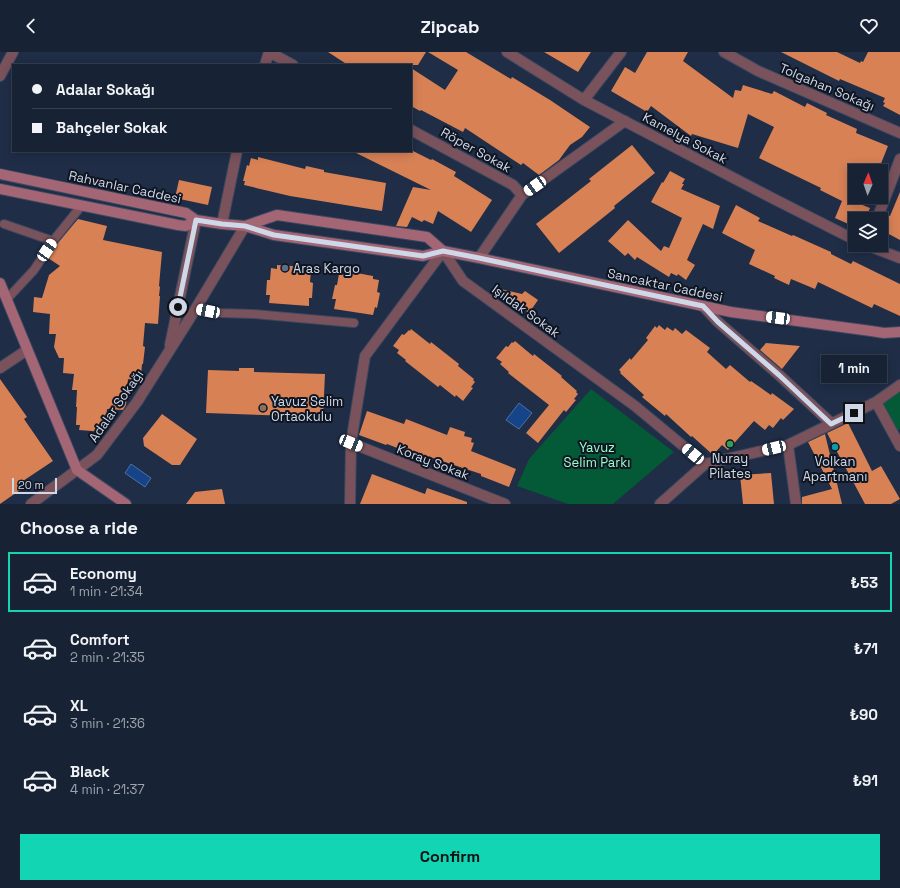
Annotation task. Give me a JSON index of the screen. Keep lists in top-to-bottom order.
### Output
{
  "streets": {
    "street": [
      "Tolgahan Sokağı",
      "Kamelya Sokak",
      "Röper Sokak",
      "Rahvanlar Caddesi",
      "Sancaktar Caddesi",
      "Işıldak Sokak",
      "Adalar Sokağı",
      "Koray Sokak"
    ]
  },
  "crossings": [
    ["Rahvanlar Caddesi", "Adalar Sokağı"],
    ["Sancaktar Caddesi", "Işıldak Sokak"]
  ],
  "parks": ["Yavuz Selim Parkı"],
  "places": [
    "Aras Kargo",
    "Yavuz Selim Ortaokulu",
    "Nuray Pilates",
    "Volkan Apartmanı"
  ],
  "scale_bar": "20 m",
  "north": "top",
  "page": {
    "header": "Zipcab",
    "banner": ["Adalar Sokağı", "Bahçeler Sokak"],
    "bubble": "1 min",
    "scale": "20 m",
    "heading": "Choose a ride",
    "list": [
      {
        "name": "Economy",
        "note": "1 min · 21:34",
        "value": "₺53"
      },
      {
        "name": "Comfort",
        "note": "2 min · 21:35",
        "value": "₺71"
      },
      {
        "name": "XL",
        "note": "3 min · 21:36",
        "value": "₺90"
      },
      {
        "name": "Black",
        "note": "4 min · 21:37",
        "value": "₺91"
      }
    ],
    "buttons": "Confirm"
  }
}
